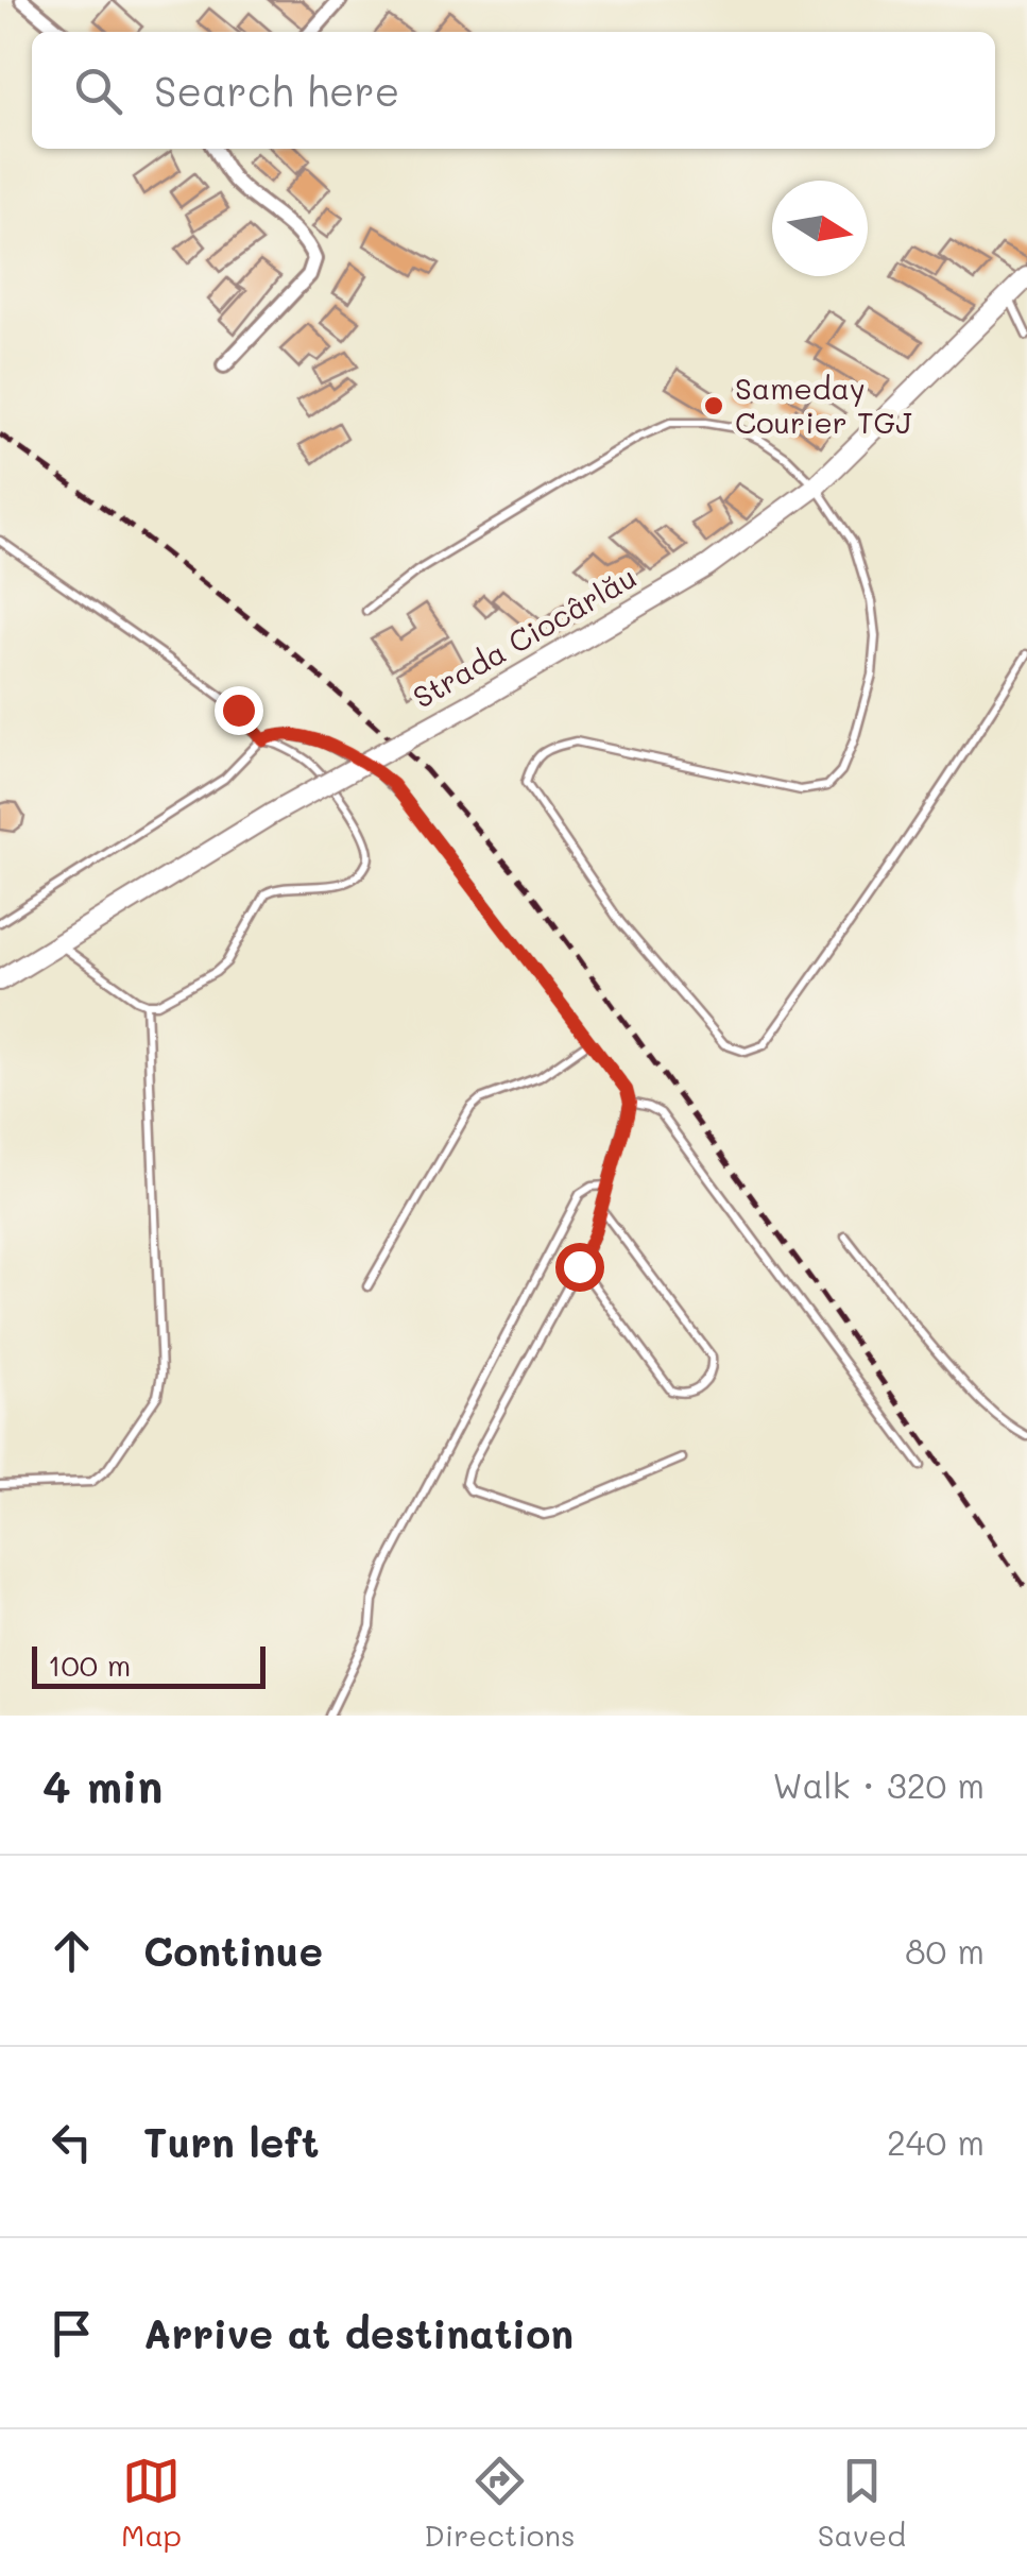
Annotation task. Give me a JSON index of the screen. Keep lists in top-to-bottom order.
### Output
{
  "streets": {
    "main road": ["Strada Ciocârlău"]
  },
  "places": ["Sameday Courier TGJ"],
  "scale_bar": "100 m",
  "north": "right",
  "page": {
    "search": "Search here",
    "scale": "100 m",
    "heading": ["4 min", "Walk · 320 m"],
    "list": [
      ["Continue", "80 m"],
      ["Turn left", "240 m"],
      "Arrive at destination"
    ],
    "nav": ["Map", "Directions", "Saved"]
  }
}
